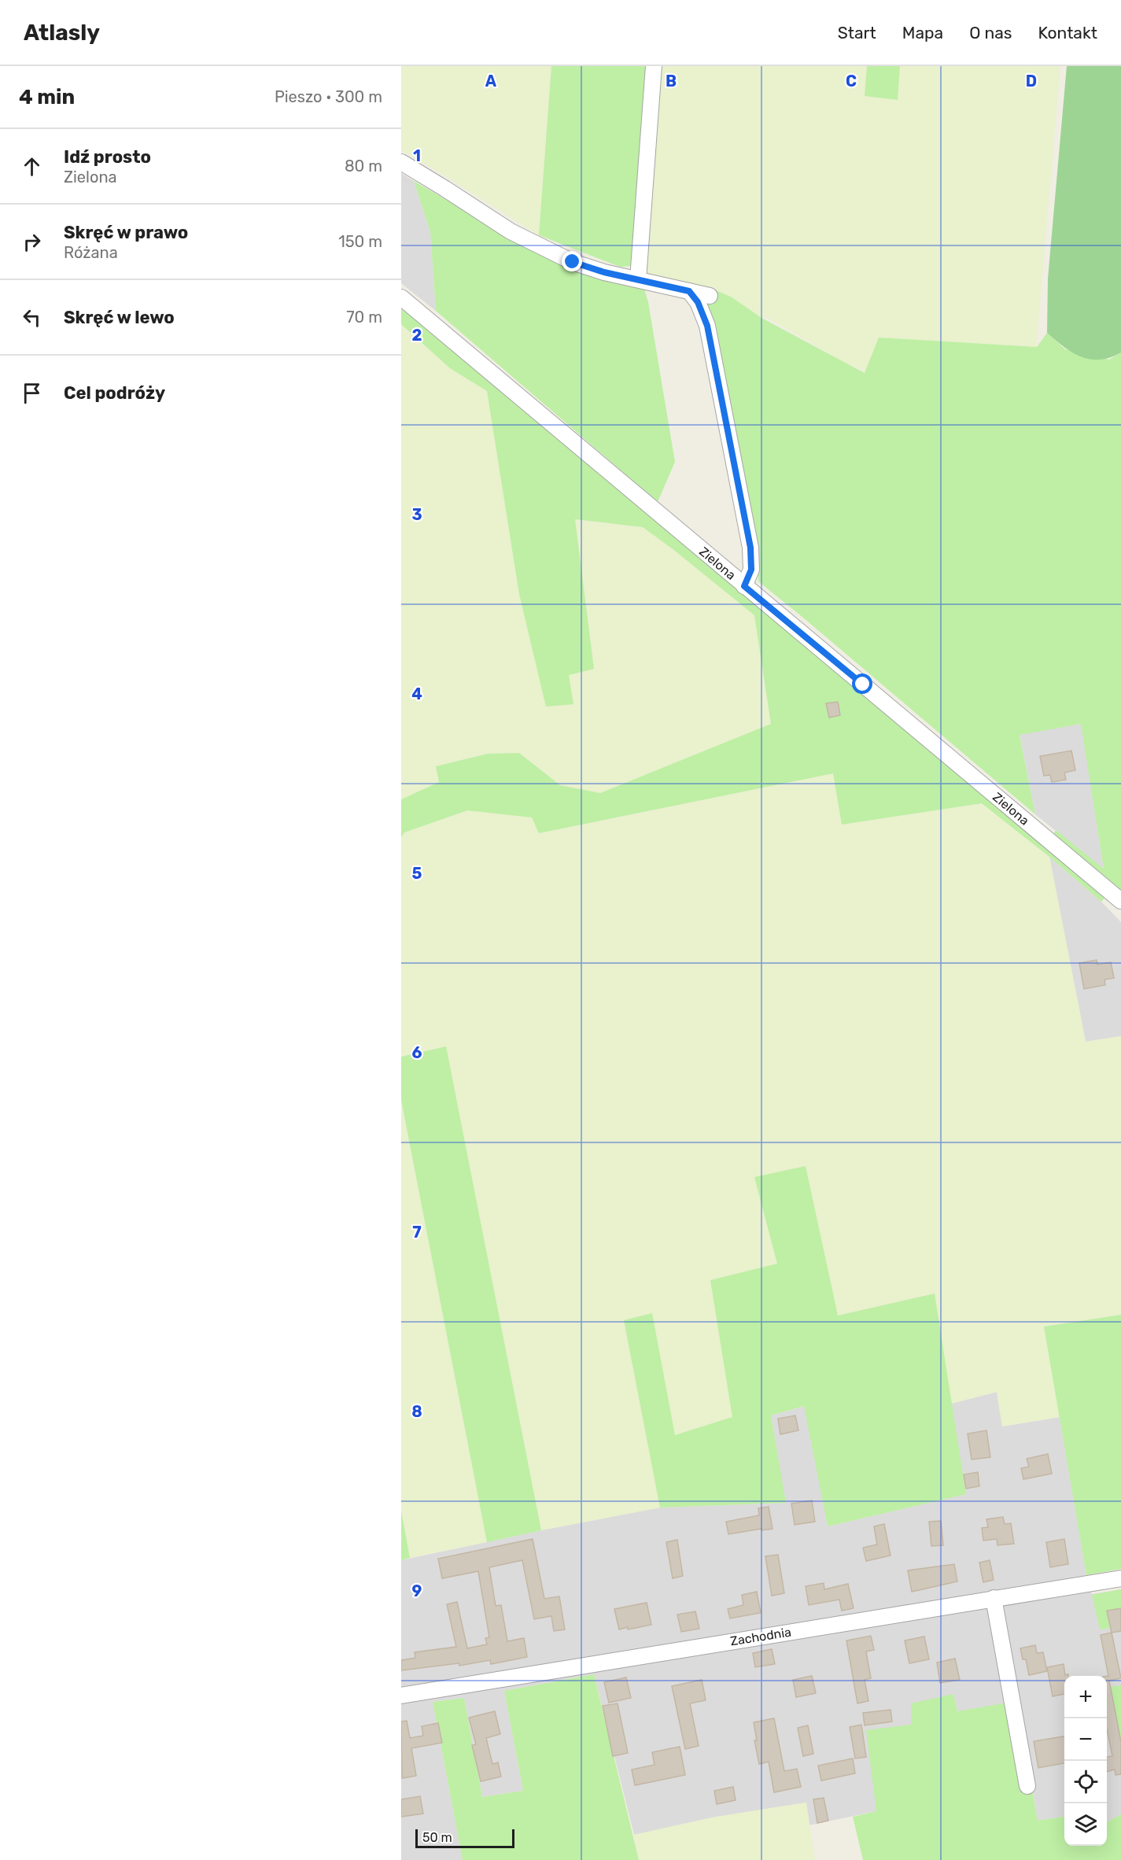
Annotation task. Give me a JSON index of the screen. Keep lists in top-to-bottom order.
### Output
{
  "streets": {
    "street": ["Zielona", "Zachodnia"]
  },
  "scale_bar": "50 m",
  "page": {
    "header": "Atlasly",
    "nav": [
      "Start",
      "Mapa",
      "O nas",
      "Kontakt"
    ],
    "heading": ["4 min", "Pieszo · 300 m"],
    "list": [
      ["Idź prosto", "Zielona", "80 m"],
      ["Skręć w prawo", "Różana", "150 m"],
      ["Skręć w lewo", "70 m"],
      "Cel podróży"
    ],
    "map_buttons": ["+", "−"],
    "scale": "50 m"
  },
  "grid": {
    "columns": [
      "A",
      "B",
      "C",
      "D"
    ],
    "rows": [
      "1",
      "2",
      "3",
      "4",
      "5",
      "6",
      "7",
      "8",
      "9"
    ]
  }
}
